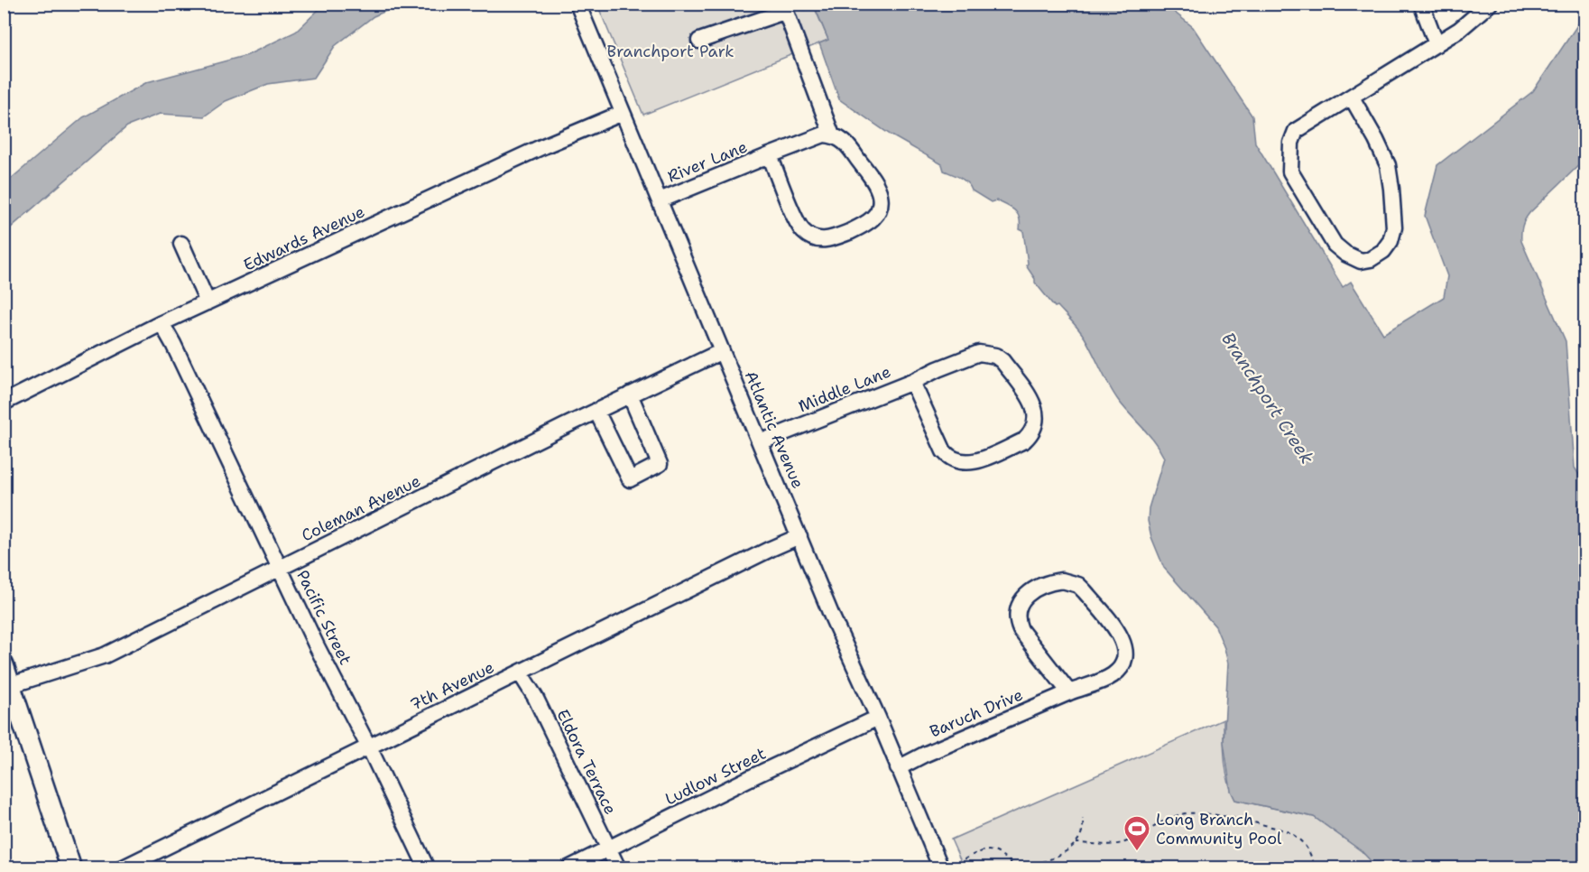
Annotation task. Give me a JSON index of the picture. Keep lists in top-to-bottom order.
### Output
{
  "streets": {
    "street": [
      "River Lane",
      "Edwards Avenue",
      "Middle Lane",
      "Atlantic Avenue",
      "Coleman Avenue",
      "Pacific Street",
      "7th Avenue",
      "Baruch Drive",
      "Eldora Terrace",
      "Ludlow Street"
    ]
  },
  "crossings": [
    ["River Lane", "Atlantic Avenue"],
    ["Edwards Avenue", "Atlantic Avenue"],
    ["Edwards Avenue", "Pacific Street"],
    ["Middle Lane", "Atlantic Avenue"],
    ["Atlantic Avenue", "Coleman Avenue"],
    ["Atlantic Avenue", "7th Avenue"],
    ["Atlantic Avenue", "Baruch Drive"],
    ["Atlantic Avenue", "Ludlow Street"],
    ["Coleman Avenue", "Pacific Street"],
    ["Pacific Street", "7th Avenue"],
    ["7th Avenue", "Eldora Terrace"],
    ["Eldora Terrace", "Ludlow Street"]
  ],
  "water": ["Branchport Creek"],
  "parks": ["Branchport Park"],
  "places": {
    "sports": ["Long Branch Community Pool"]
  }
}
